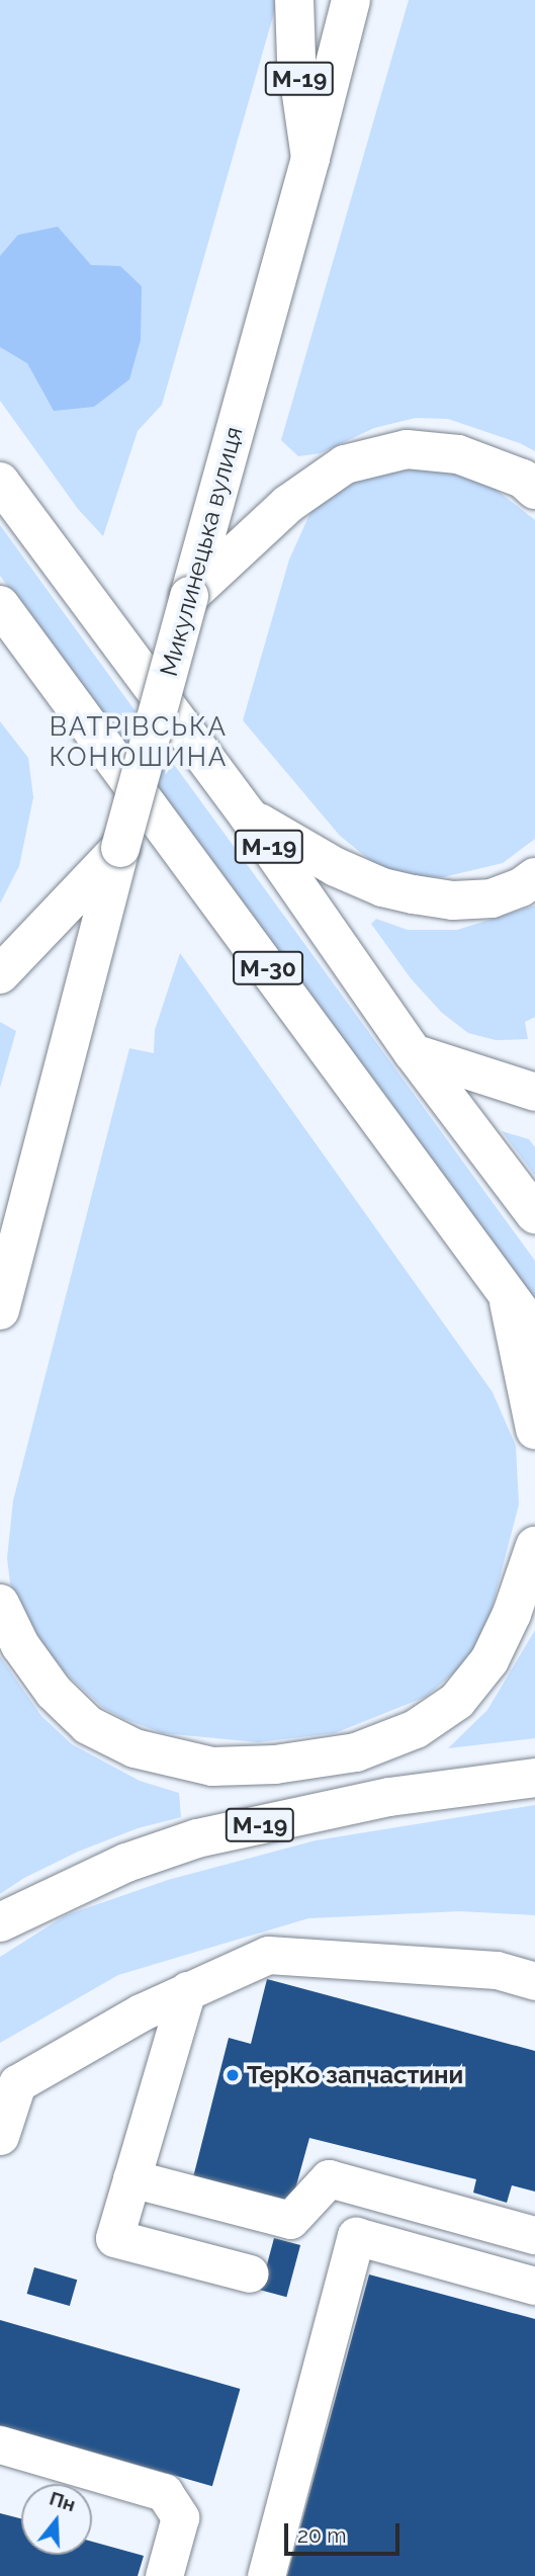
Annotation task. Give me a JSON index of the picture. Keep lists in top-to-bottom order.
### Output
{
  "streets": {
    "main road": ["М-19", "Микулинецька вулиця", "М-30"]
  },
  "crossings": [
    ["М-19", "Микулинецька вулиця"]
  ],
  "districts": ["ВАТРІВСЬКА КОНЮШИНА"],
  "places": ["ТерКо запчастини"],
  "scale_bar": "20 m",
  "north": "top"
}
